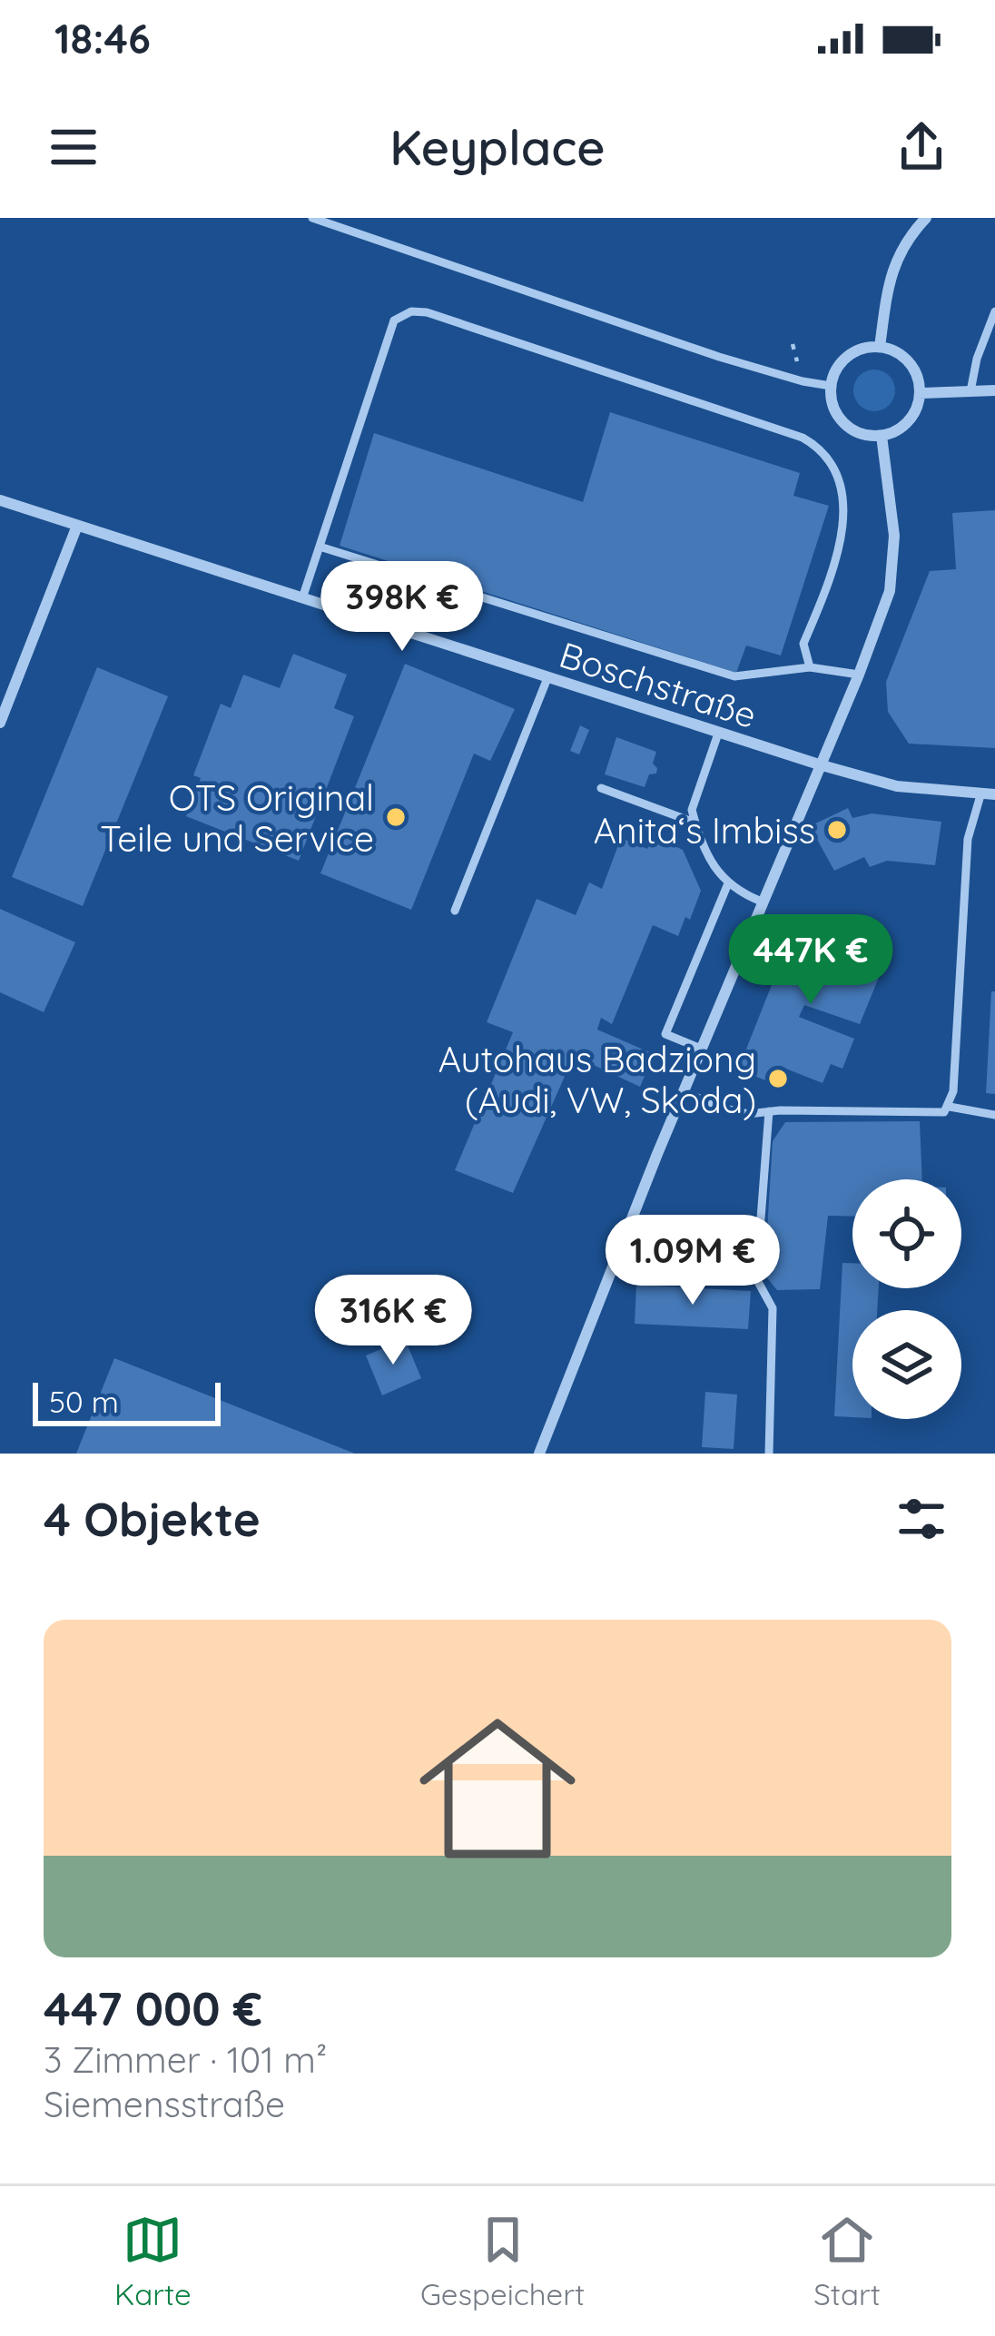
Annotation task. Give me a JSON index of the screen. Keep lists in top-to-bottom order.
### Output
{
  "streets": {
    "street": ["Boschstraße"]
  },
  "places": ["OTS Original Teile und Service", "Anita‘s Imbiss", "Autohaus Badziong (Audi, VW, Skoda)"],
  "scale_bar": "50 m",
  "page": {
    "status": "18:46",
    "header": "Keyplace",
    "price": [
      "398K €",
      "447K €",
      "1.09M €",
      "316K €"
    ],
    "scale": "50 m",
    "heading": "4 Objekte",
    "list": [
      {
        "name": "447 000 €",
        "note": "3 Zimmer · 101 m² · Siemensstraße"
      }
    ],
    "tabs": ["Karte", "Gespeichert", "Start"]
  }
}
